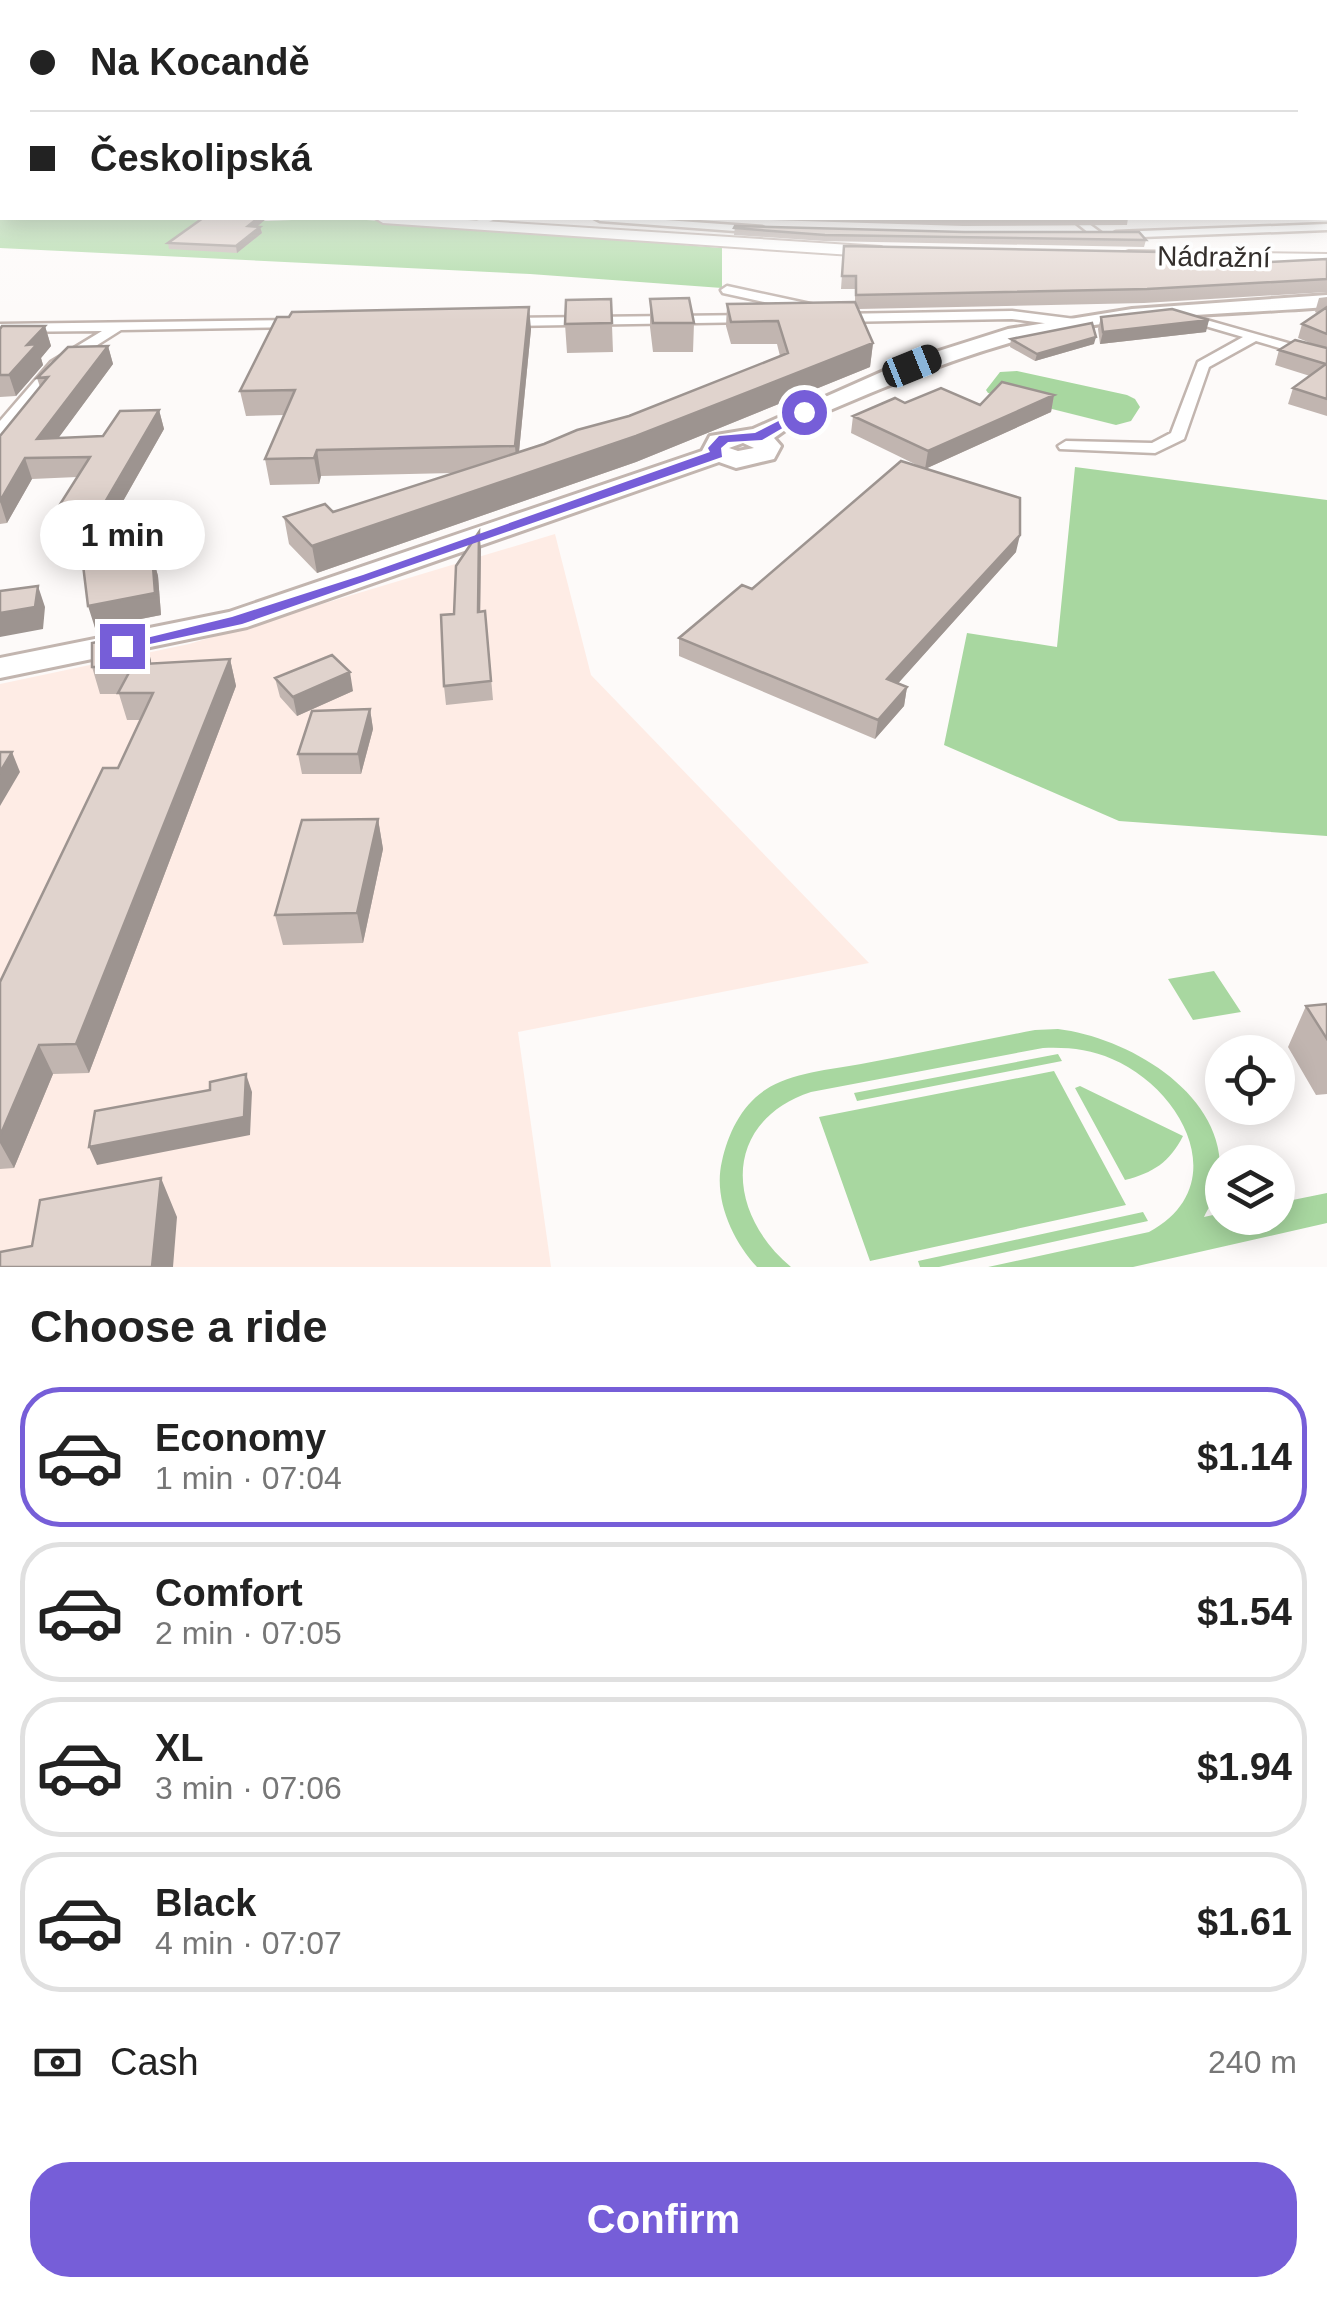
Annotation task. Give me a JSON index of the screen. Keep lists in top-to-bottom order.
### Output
{
  "streets": {
    "main road": ["Nádražní"]
  },
  "page": {
    "banner": ["Na Kocandě", "Českolipská"],
    "bubble": "1 min",
    "heading": "Choose a ride",
    "list": [
      {
        "name": "Economy",
        "note": "1 min · 07:04",
        "value": "$1.14"
      },
      {
        "name": "Comfort",
        "note": "2 min · 07:05",
        "value": "$1.54"
      },
      {
        "name": "XL",
        "note": "3 min · 07:06",
        "value": "$1.94"
      },
      {
        "name": "Black",
        "note": "4 min · 07:07",
        "value": "$1.61"
      }
    ],
    "pay": ["Cash", "240 m"],
    "buttons": "Confirm"
  }
}
